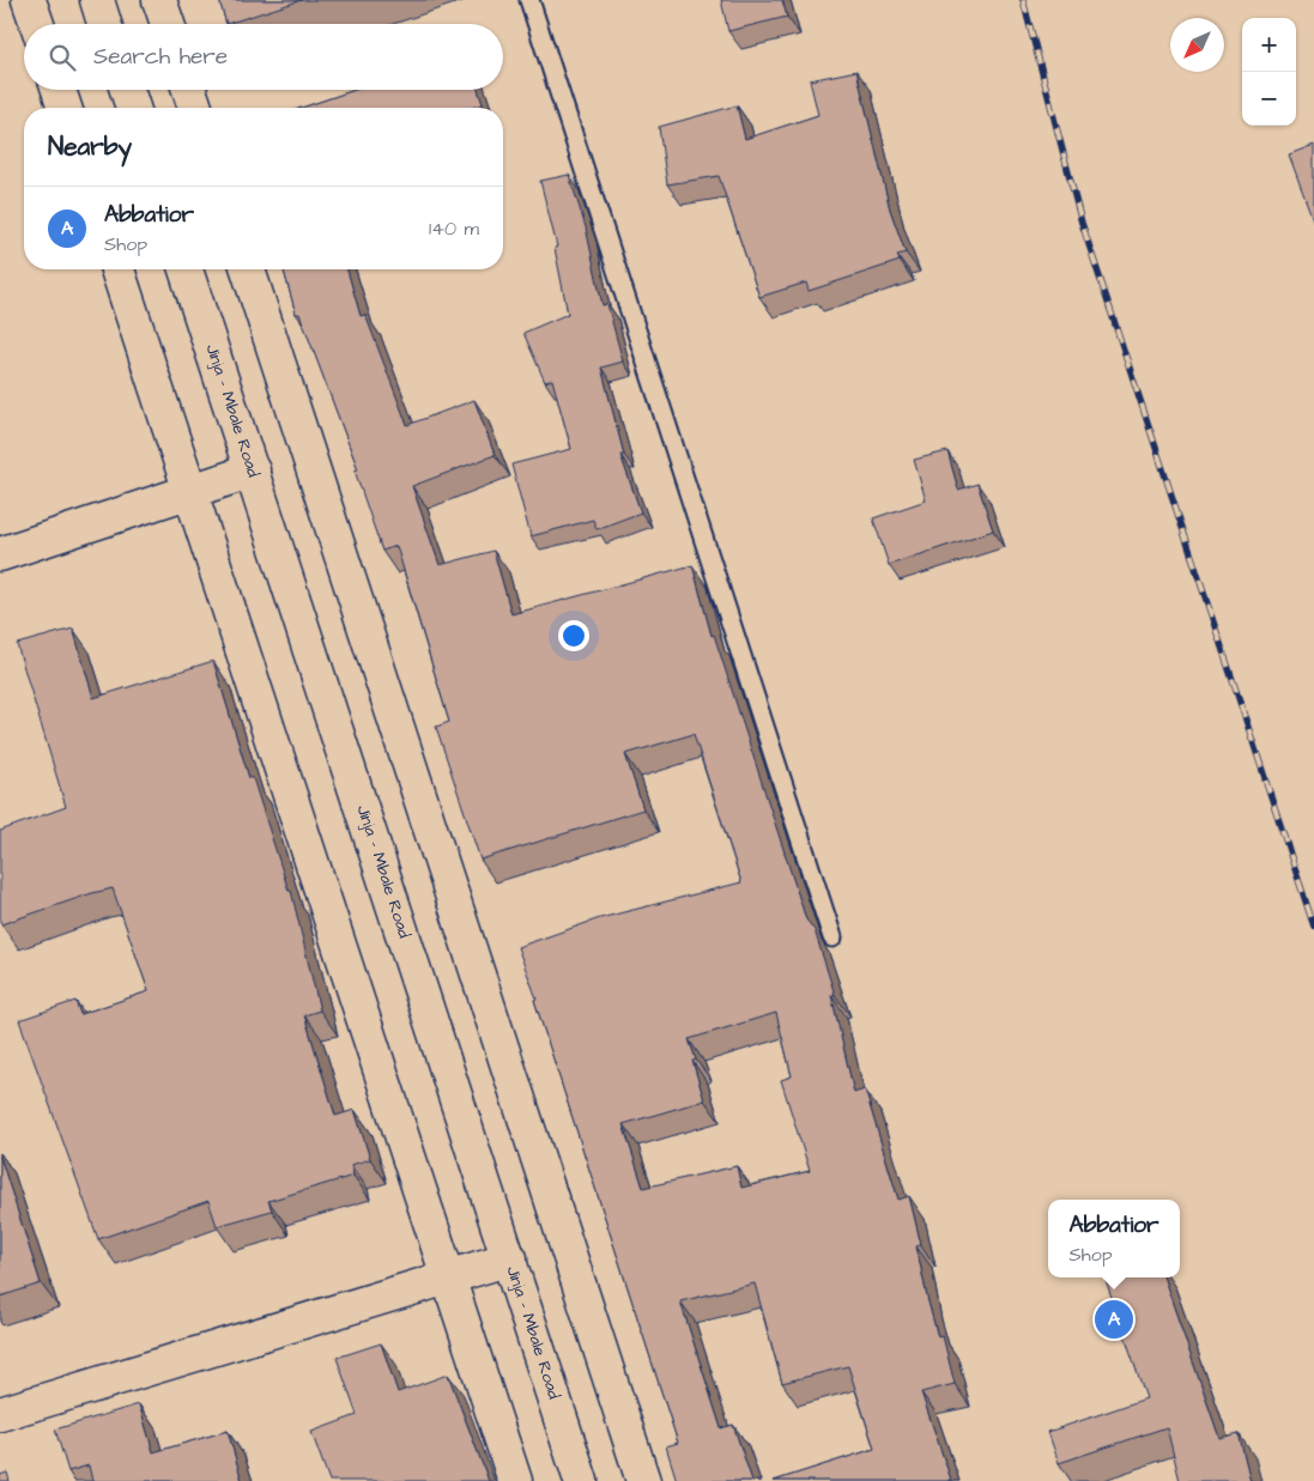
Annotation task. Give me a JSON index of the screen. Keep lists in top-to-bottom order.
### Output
{
  "streets": {
    "street": ["Jinja - Mbale Road"]
  },
  "north": "bottom left",
  "page": {
    "map_buttons": ["+", "−"],
    "search": "Search here",
    "heading": "Nearby",
    "list": [
      {
        "mark": "A",
        "name": "Abbatior",
        "note": "Shop",
        "value": "140 m"
      }
    ],
    "popup": ["Abbatior", "Shop"],
    "pins": "A"
  }
}
